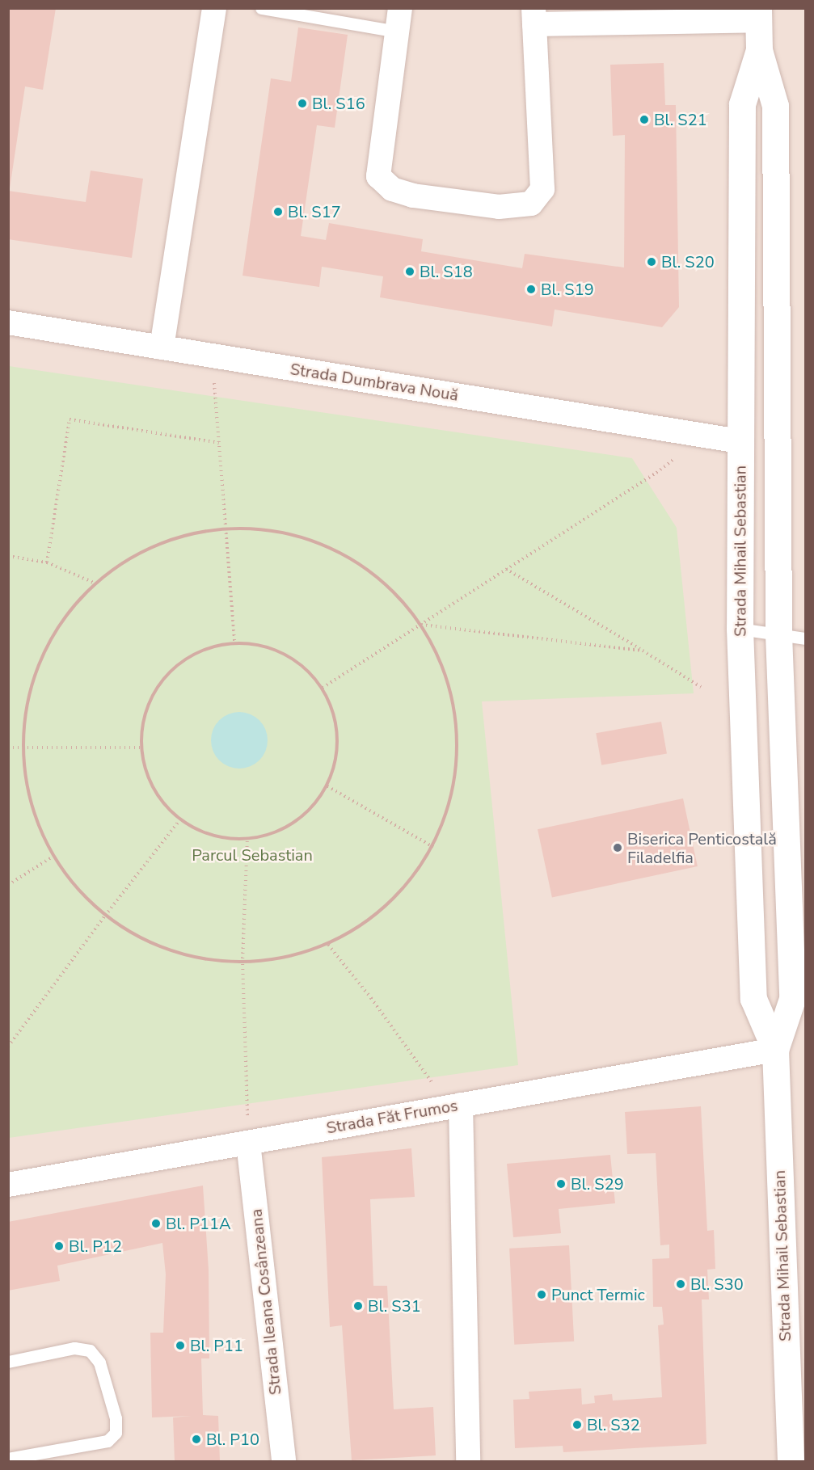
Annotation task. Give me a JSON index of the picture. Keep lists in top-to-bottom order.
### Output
{
  "streets": {
    "main road": ["Strada Mihail Sebastian"],
    "street": ["Strada Dumbrava Nouă", "Strada Făt Frumos", "Strada Ileana Cosânzeana"]
  },
  "crossings": [
    ["Strada Dumbrava Nouă", "Strada Mihail Sebastian"],
    ["Strada Mihail Sebastian", "Strada Făt Frumos"],
    ["Strada Făt Frumos", "Strada Ileana Cosânzeana"]
  ],
  "parks": ["Parcul Sebastian"],
  "places": [
    "Bl. S16",
    "Bl. S21",
    "Bl. S17",
    "Bl. S20",
    "Bl. S18",
    "Bl. S19",
    "Biserica Penticostală Filadelfia",
    "Bl. S29",
    "Bl. P11A",
    "Bl. P12",
    "Bl. S30",
    "Punct Termic",
    "Bl. S31",
    "Bl. P11",
    "Bl. S32",
    "Bl. P10"
  ]
}
